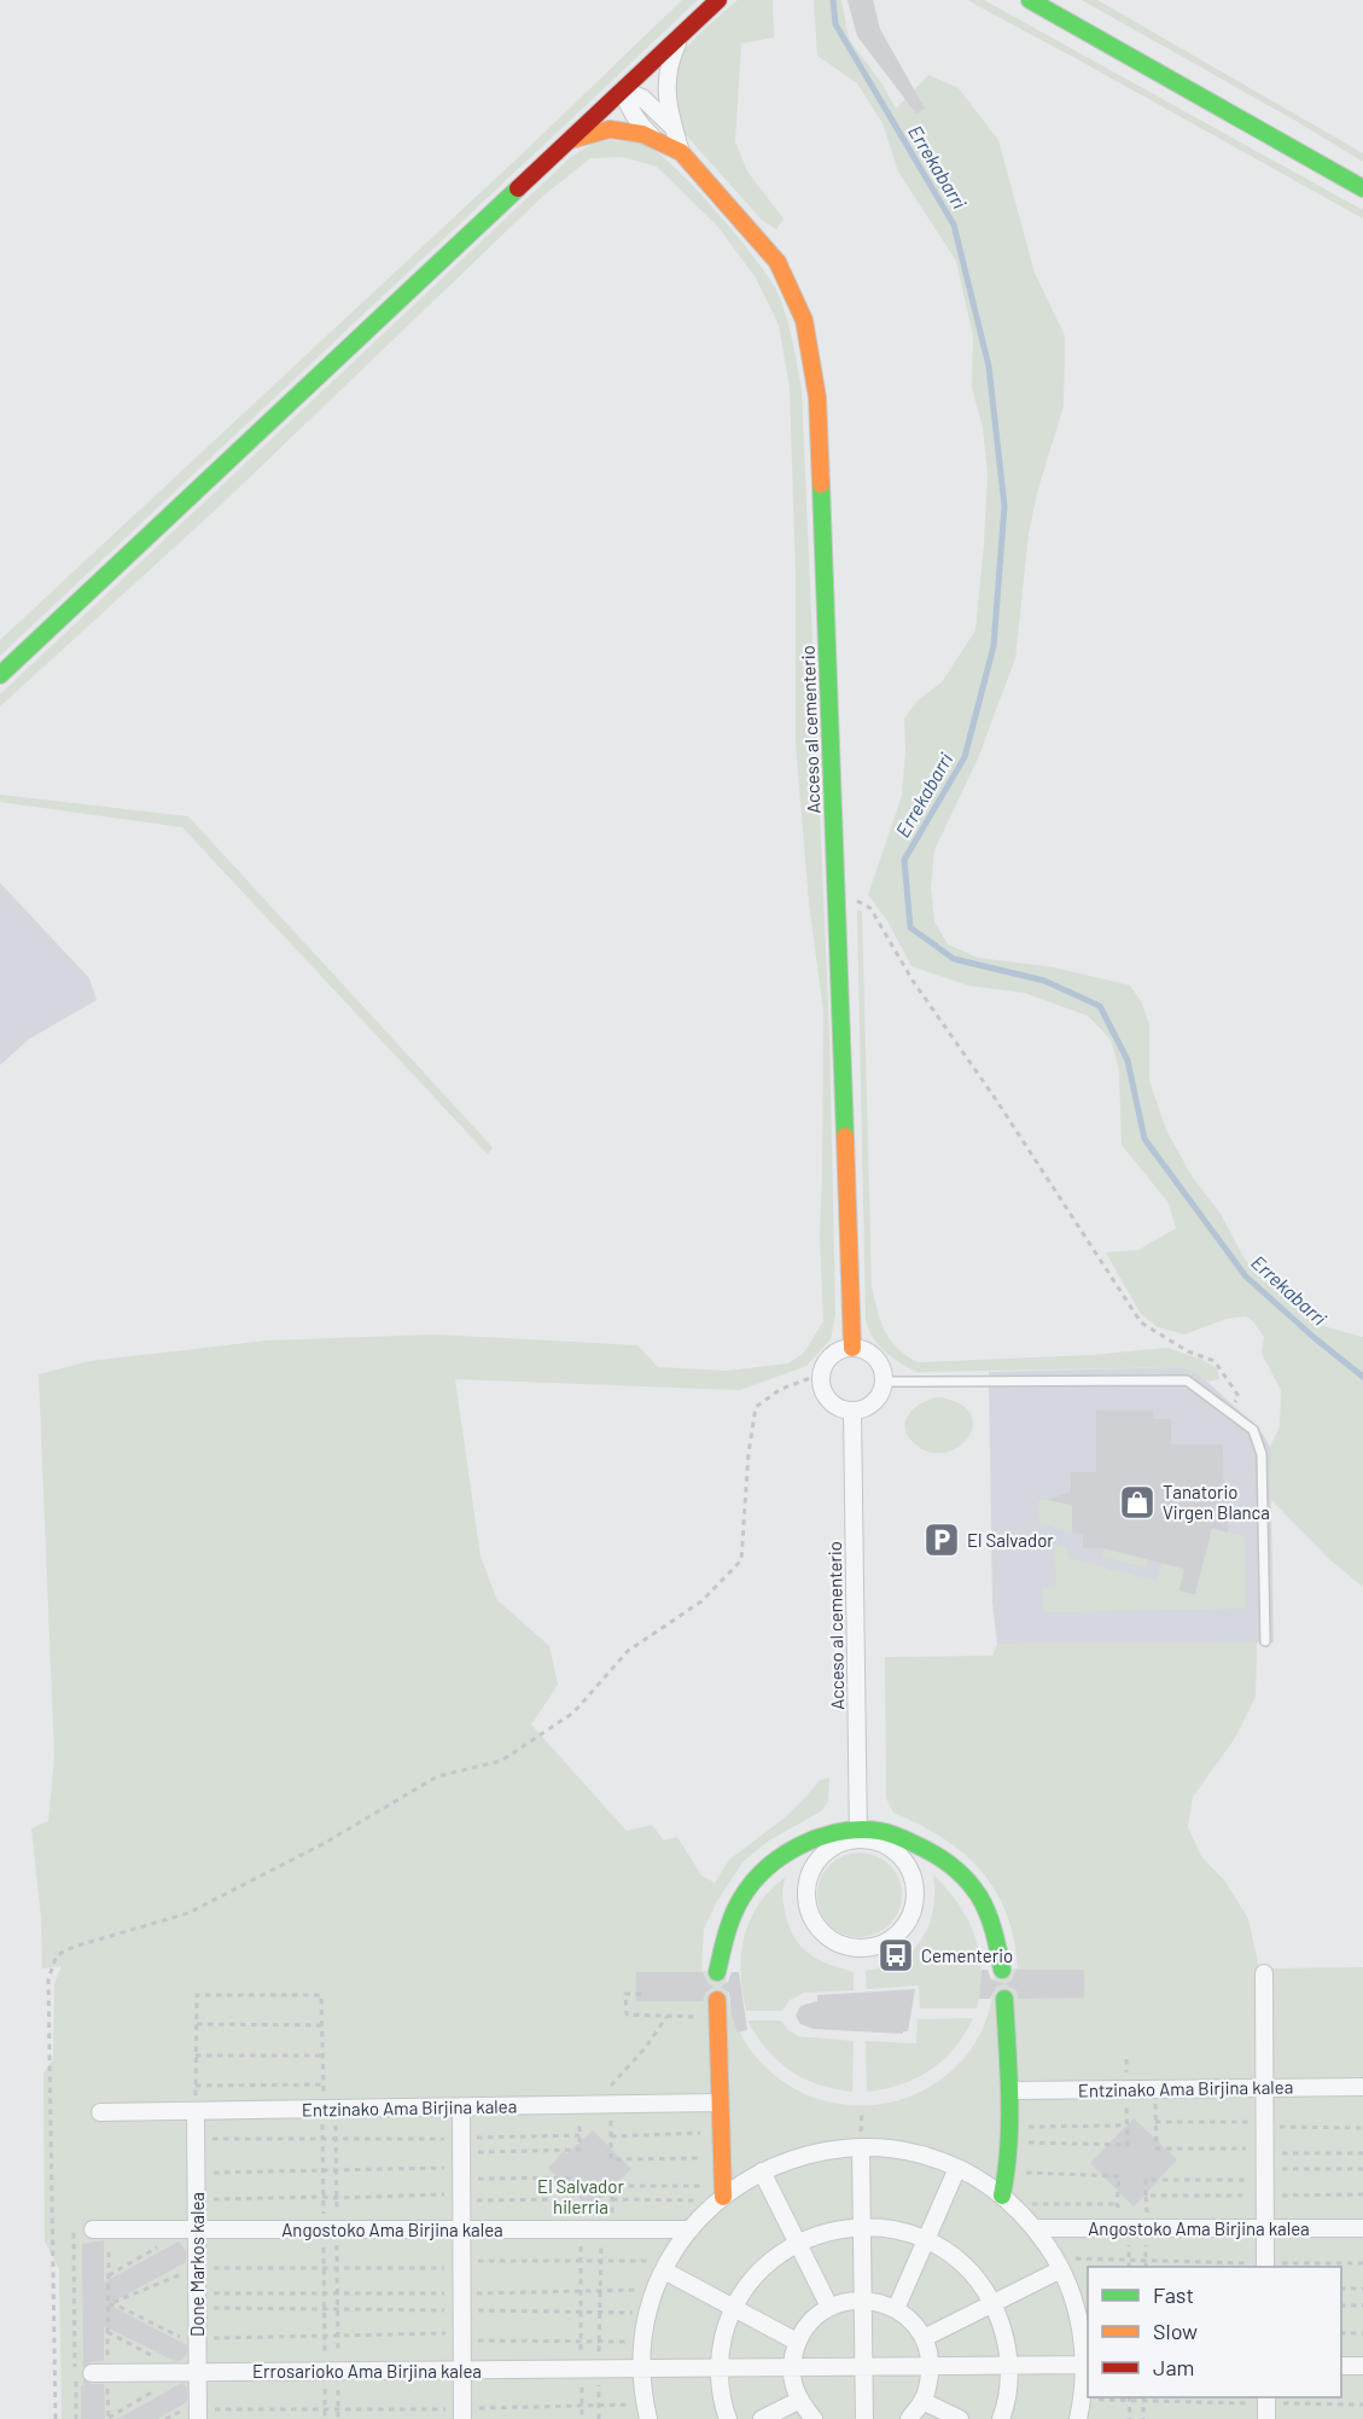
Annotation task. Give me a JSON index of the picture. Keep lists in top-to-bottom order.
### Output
{
  "streets": {
    "street": [
      "Acceso al cementerio",
      "Entzinako Ama Birjina kalea",
      "Angostoko Ama Birjina kalea",
      "Done Markos kalea",
      "Errosarioko Ama Birjina kalea"
    ]
  },
  "crossings": [
    ["Entzinako Ama Birjina kalea", "Done Markos kalea"],
    ["Angostoko Ama Birjina kalea", "Done Markos kalea"],
    ["Done Markos kalea", "Errosarioko Ama Birjina kalea"]
  ],
  "water": ["Errekabarri"],
  "parks": ["El Salvador hilerria"],
  "places": {
    "shop": ["Tanatorio Virgen Blanca"],
    "parking": ["El Salvador"],
    "bus stop": ["Cementerio"]
  },
  "legend": ["Fast", "Slow", "Jam"]
}
